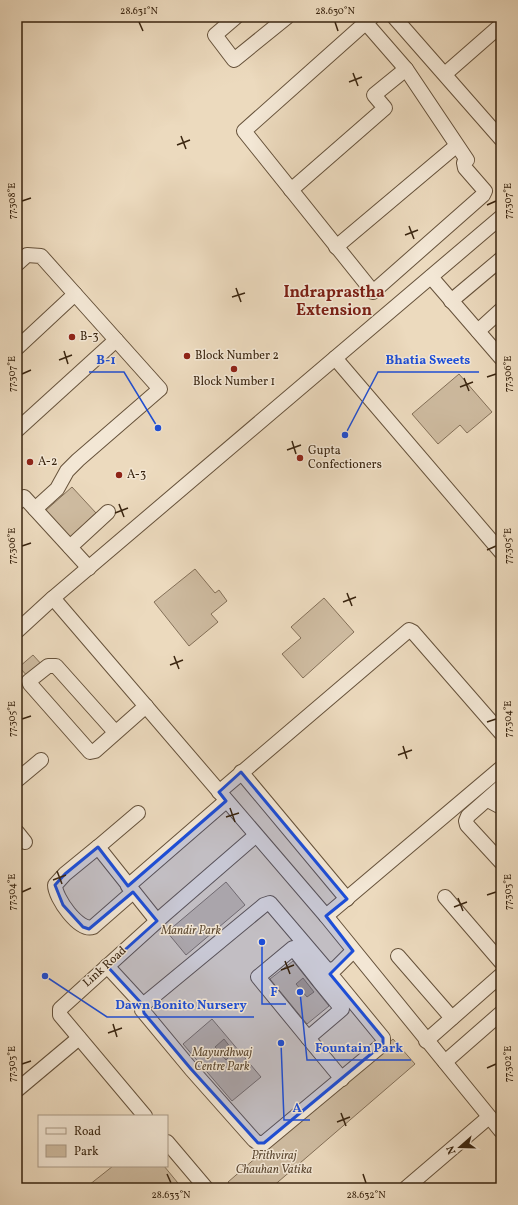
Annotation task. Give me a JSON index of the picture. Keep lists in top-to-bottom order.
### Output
{
  "streets": {
    "street": ["Link Road"]
  },
  "districts": ["Indraprastha Extension"],
  "parks": ["Mandir Park", "Mayurdhwaj Centre Park", "Prithviraj Chauhan Vatika"],
  "places": [
    "B-3",
    "Block Number 2",
    "Block Number 1",
    "B-1",
    "Bhatia Sweets",
    "Gupta Confectioners",
    "A-2",
    "A-3",
    "F",
    "Dawn Bonito Nursery",
    "Fountain Park",
    "A"
  ],
  "legend": ["Road", "Park"],
  "north": "left",
  "coordinates": [
    "28.631°N",
    "28.630°N",
    "77.308°E",
    "77.307°E",
    "77.306°E",
    "77.305°E",
    "77.304°E",
    "77.303°E",
    "77.302°E",
    "28.633°N",
    "28.632°N"
  ]
}
